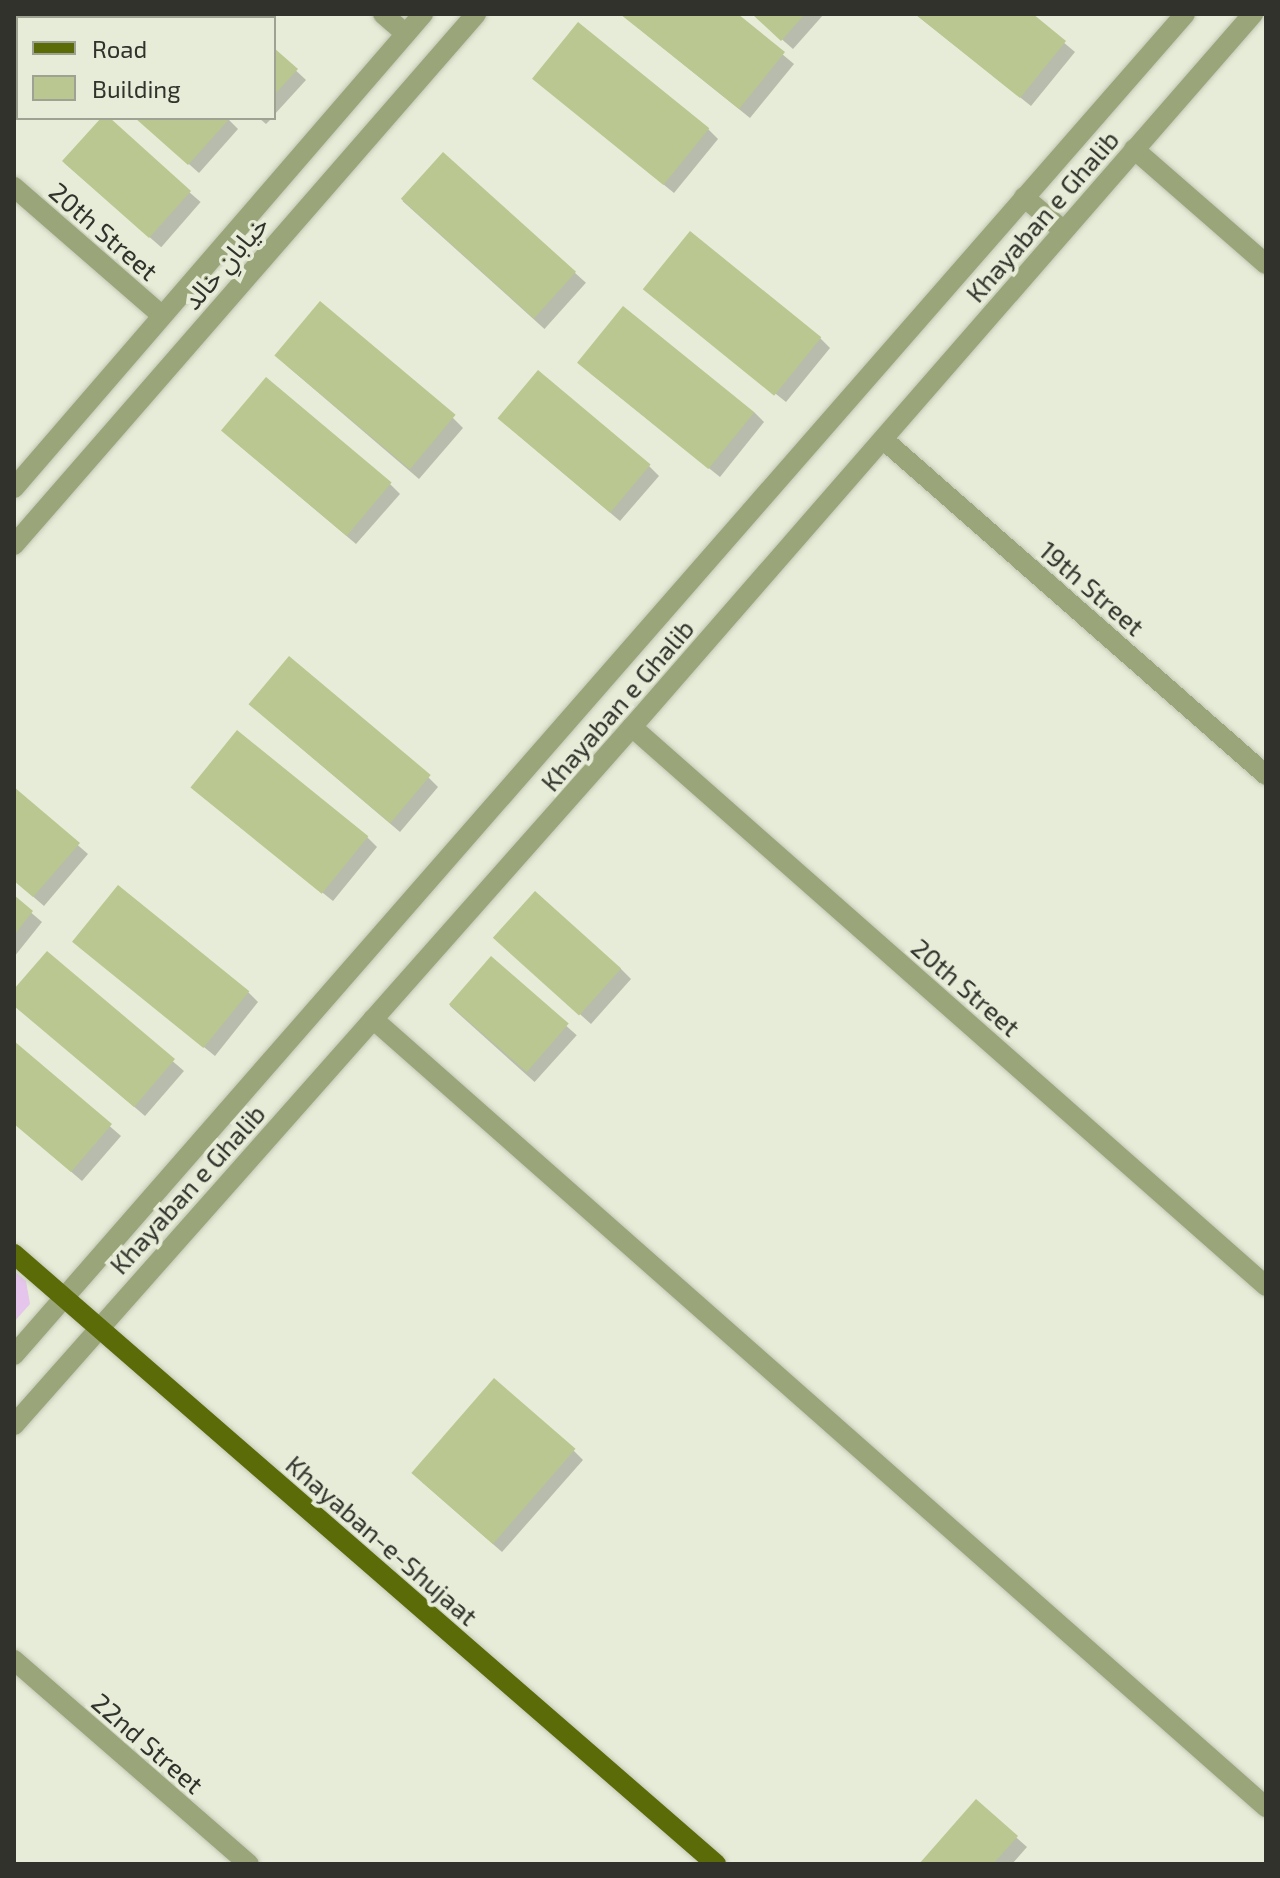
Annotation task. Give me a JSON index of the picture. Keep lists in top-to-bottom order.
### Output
{
  "streets": {
    "main road": ["Khayaban-e-Shujaat"],
    "street": [
      "Khayaban e Ghalib",
      "20th Street",
      "خیابانِ خالد",
      "19th Street",
      "22nd Street"
    ]
  },
  "crossings": [
    ["Khayaban e Ghalib", "20th Street"],
    ["Khayaban e Ghalib", "19th Street"],
    ["Khayaban e Ghalib", "Khayaban-e-Shujaat"],
    ["20th Street", "خیابانِ خالد"]
  ],
  "legend": ["Road", "Building"]
}
